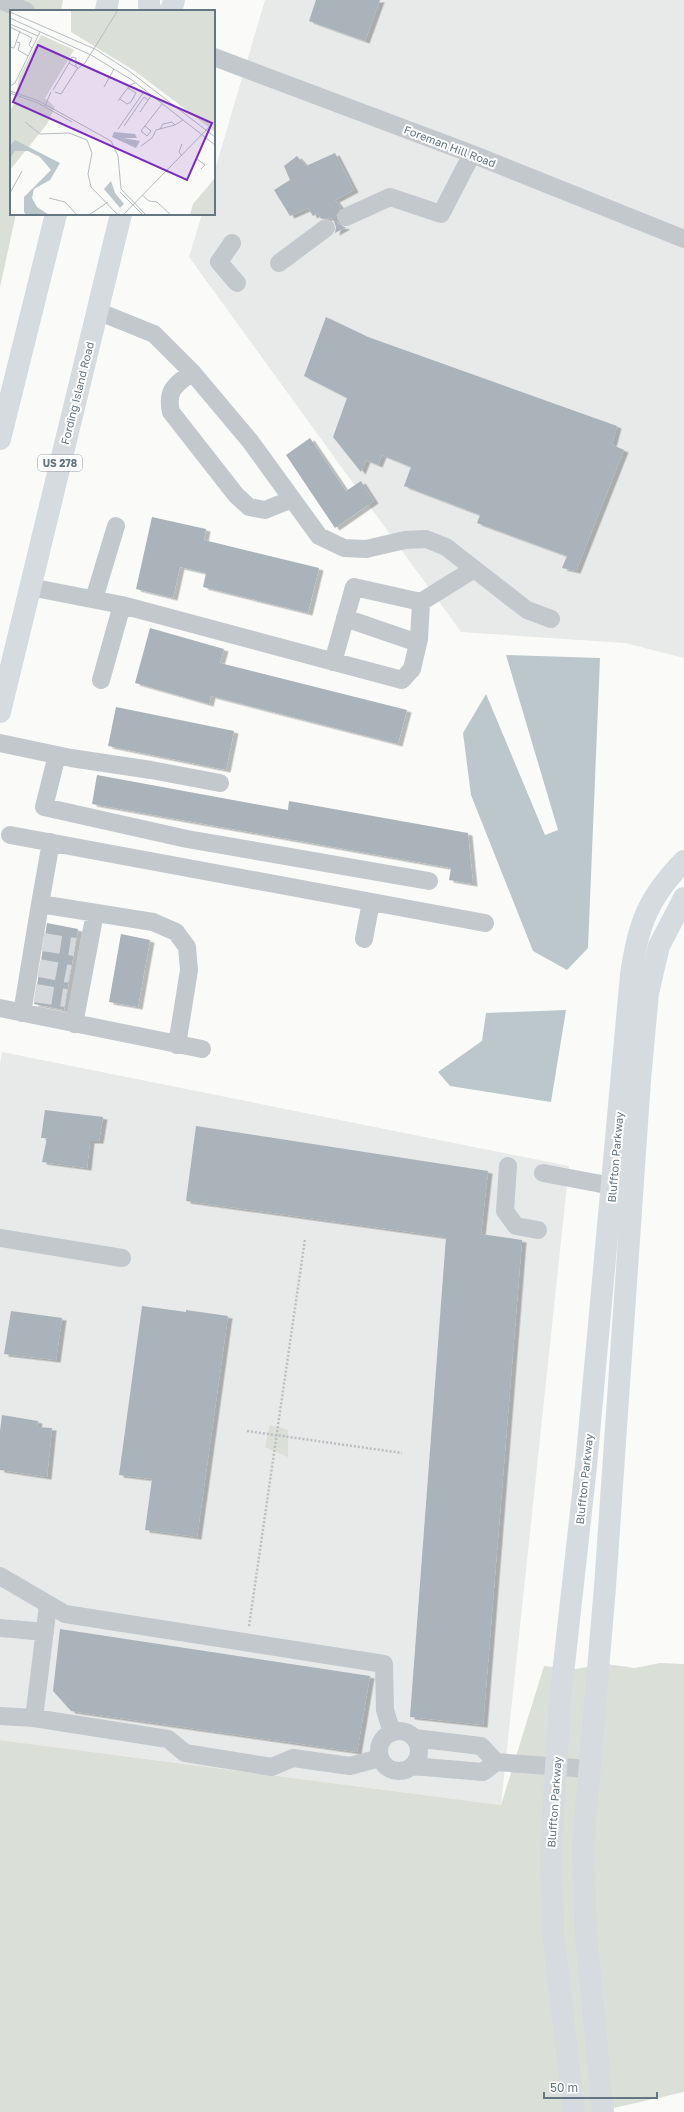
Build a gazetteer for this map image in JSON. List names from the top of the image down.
{
  "streets": {
    "main road": ["Fording Island Road", "US 278", "Bluffton Parkway"],
    "street": ["Foreman Hill Road"]
  },
  "scale_bar": "50 m"
}
